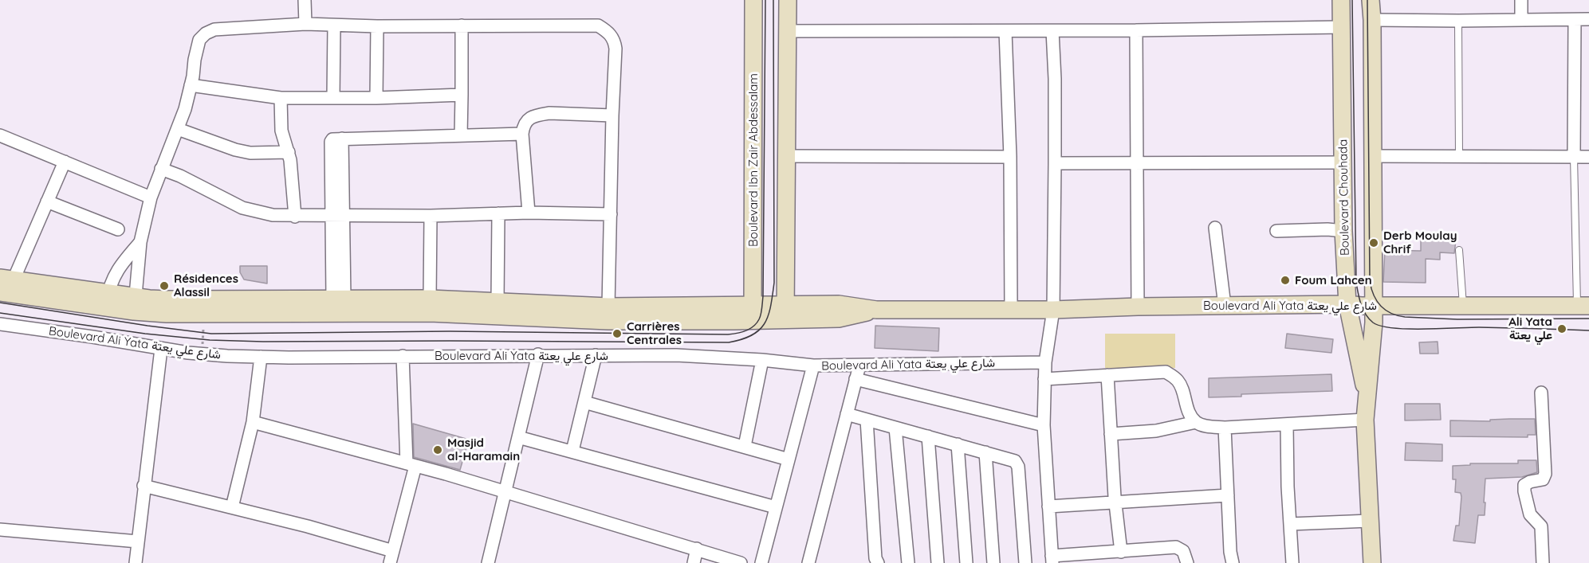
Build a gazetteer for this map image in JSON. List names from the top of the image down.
{
  "streets": {
    "main road": ["Boulevard Ibn Zair Abdessalam", "Boulevard Chouhada", "Boulevard Ali Yata شارع علي يعتة"]
  },
  "crossings": [
    ["Boulevard Ibn Zair Abdessalam", "Boulevard Ali Yata شارع علي يعتة"],
    ["Boulevard Chouhada", "Boulevard Ali Yata شارع علي يعتة"]
  ],
  "places": [
    "Derb Moulay Chrif",
    "Foum Lahcen",
    "Résidences Alassil",
    "Ali Yata علي يعتة",
    "Carrières Centrales",
    "Masjid al-Haramain"
  ]
}
